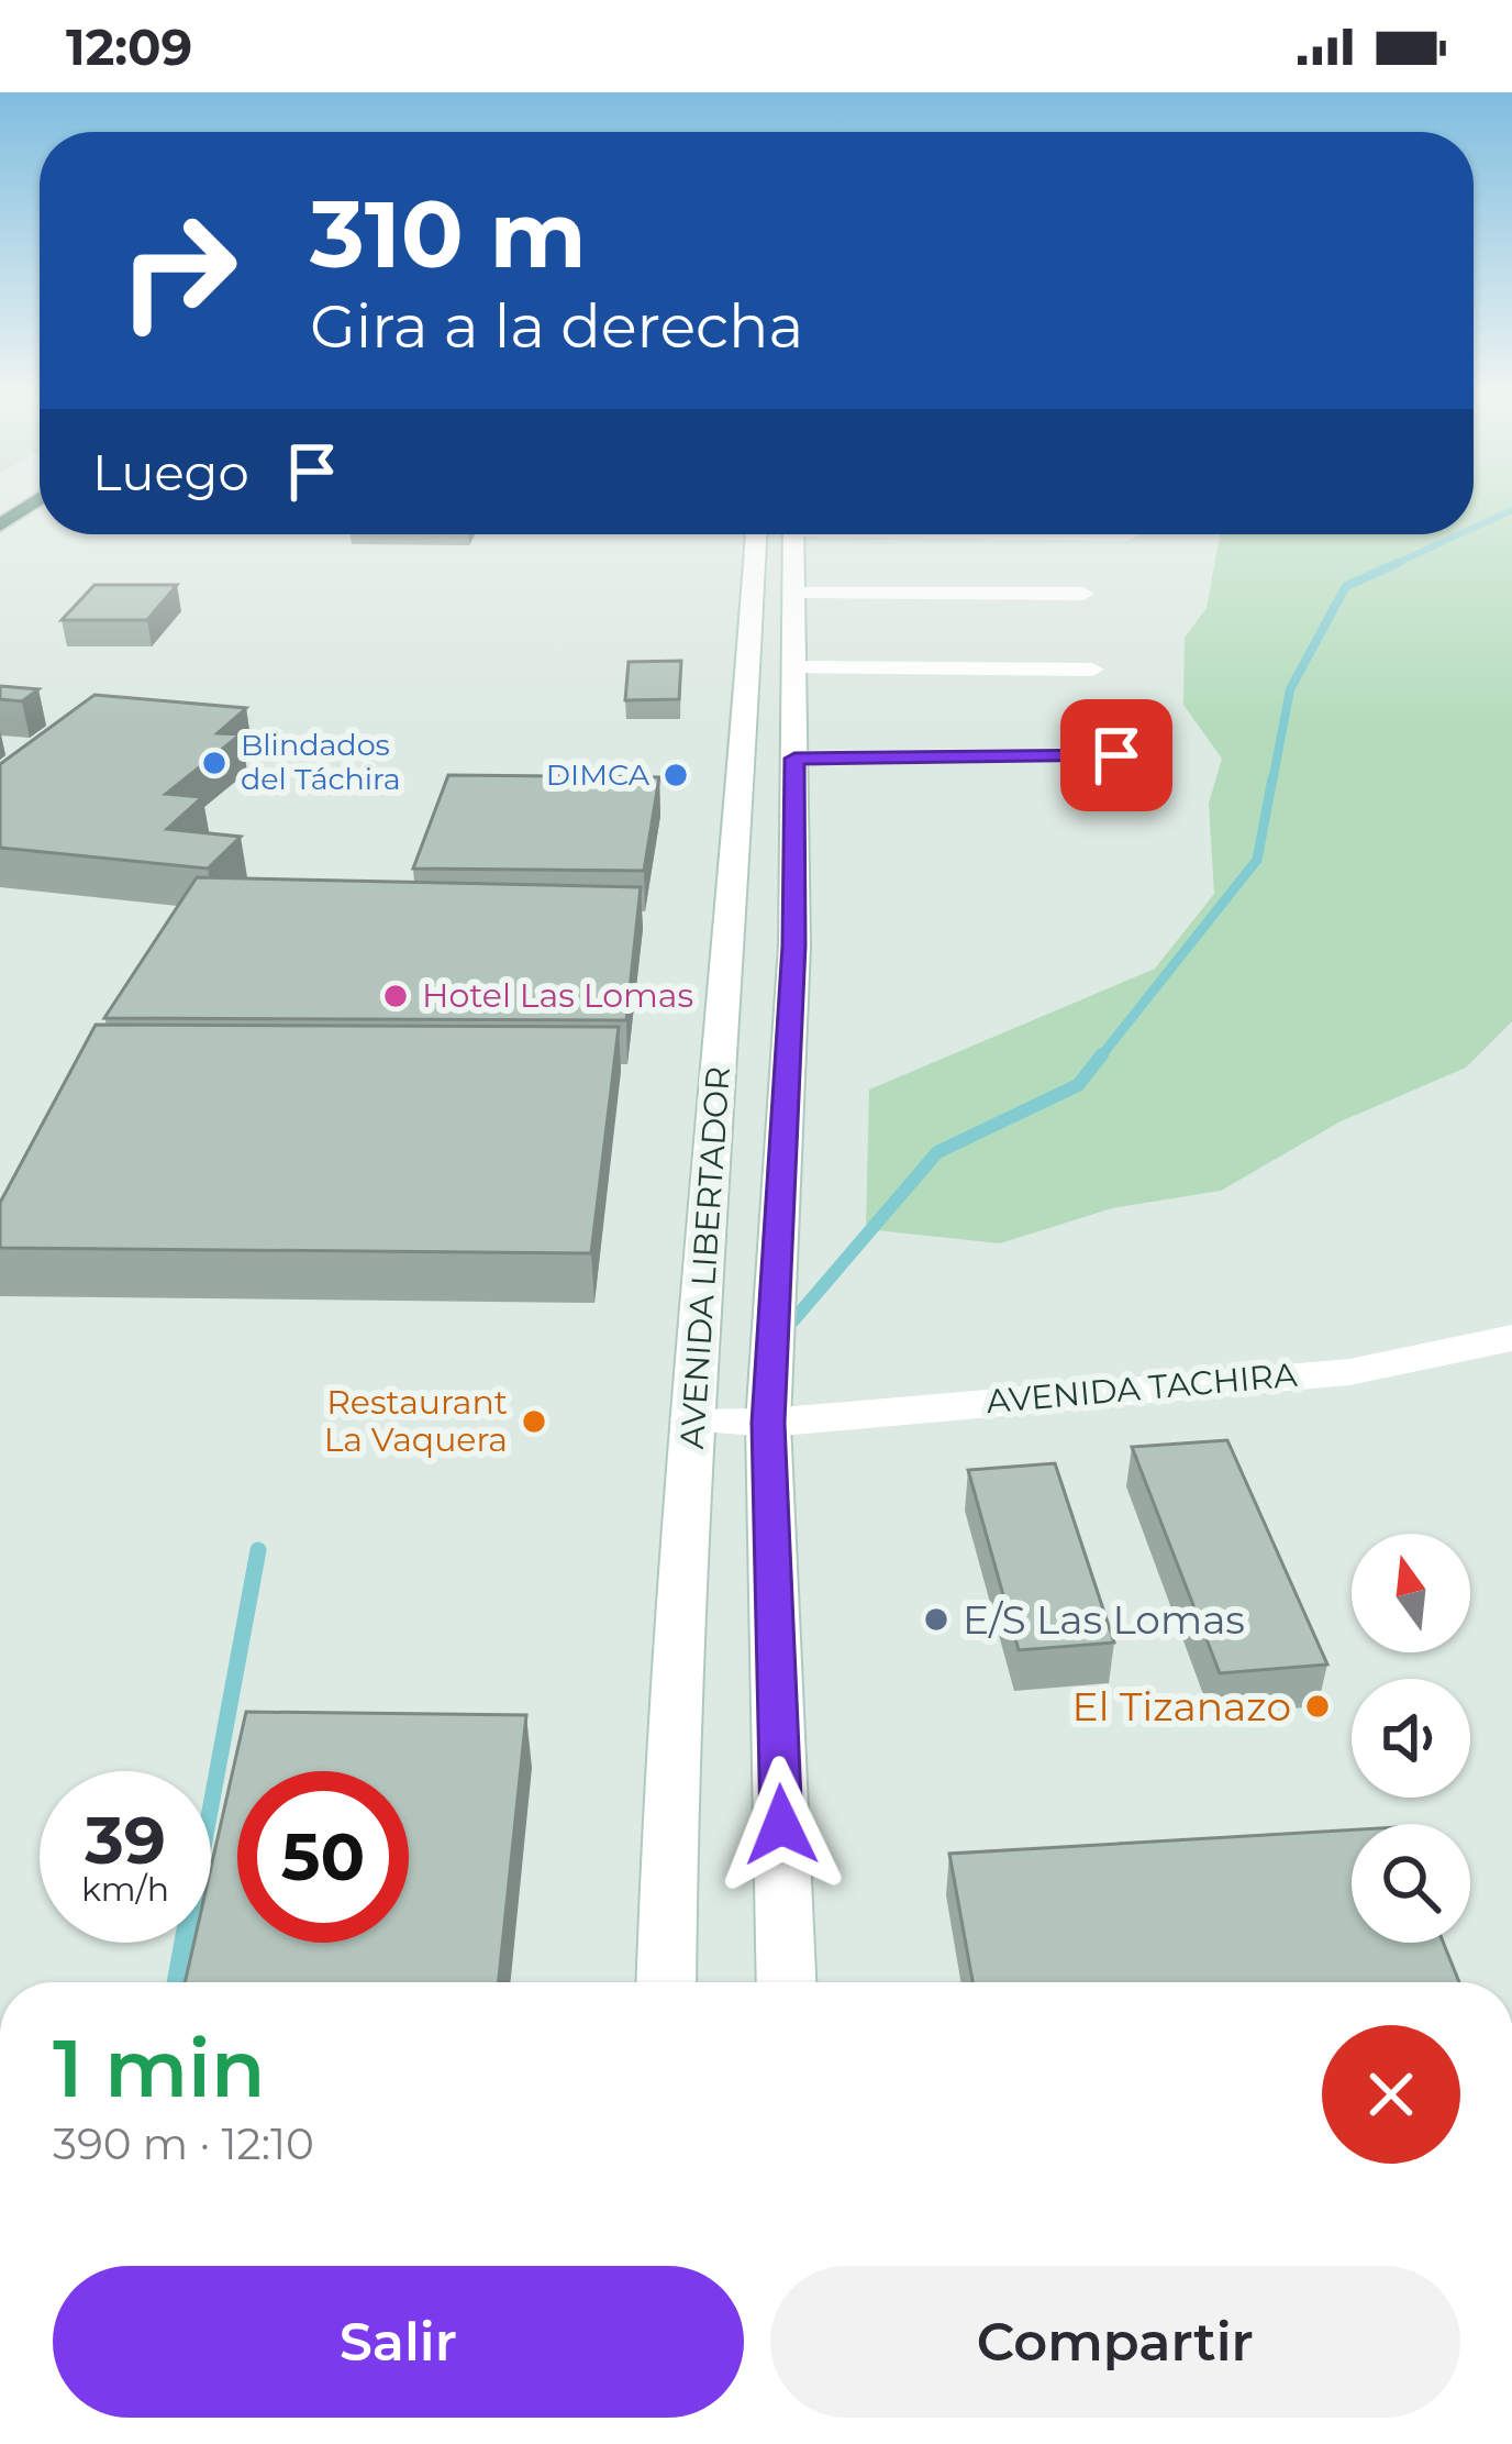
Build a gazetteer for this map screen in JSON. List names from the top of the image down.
{
  "streets": {
    "main road": ["AVENIDA LIBERTADOR", "AVENIDA TACHIRA"]
  },
  "crossings": [
    ["AVENIDA LIBERTADOR", "AVENIDA TACHIRA"]
  ],
  "places": [
    "Blindados del Táchira",
    "DIMCA",
    "Hotel Las Lomas",
    "Restaurant La Vaquera",
    "E/S Las Lomas",
    "El Tizanazo"
  ],
  "north": "top",
  "page": {
    "status": "12:09",
    "turn": ["310 m", "Gira a la derecha"],
    "then": "Luego",
    "speed": "39 km/h",
    "limit": "50",
    "heading": ["1 min", "390 m · 12:10"],
    "buttons": ["Salir", "Compartir"]
  }
}
